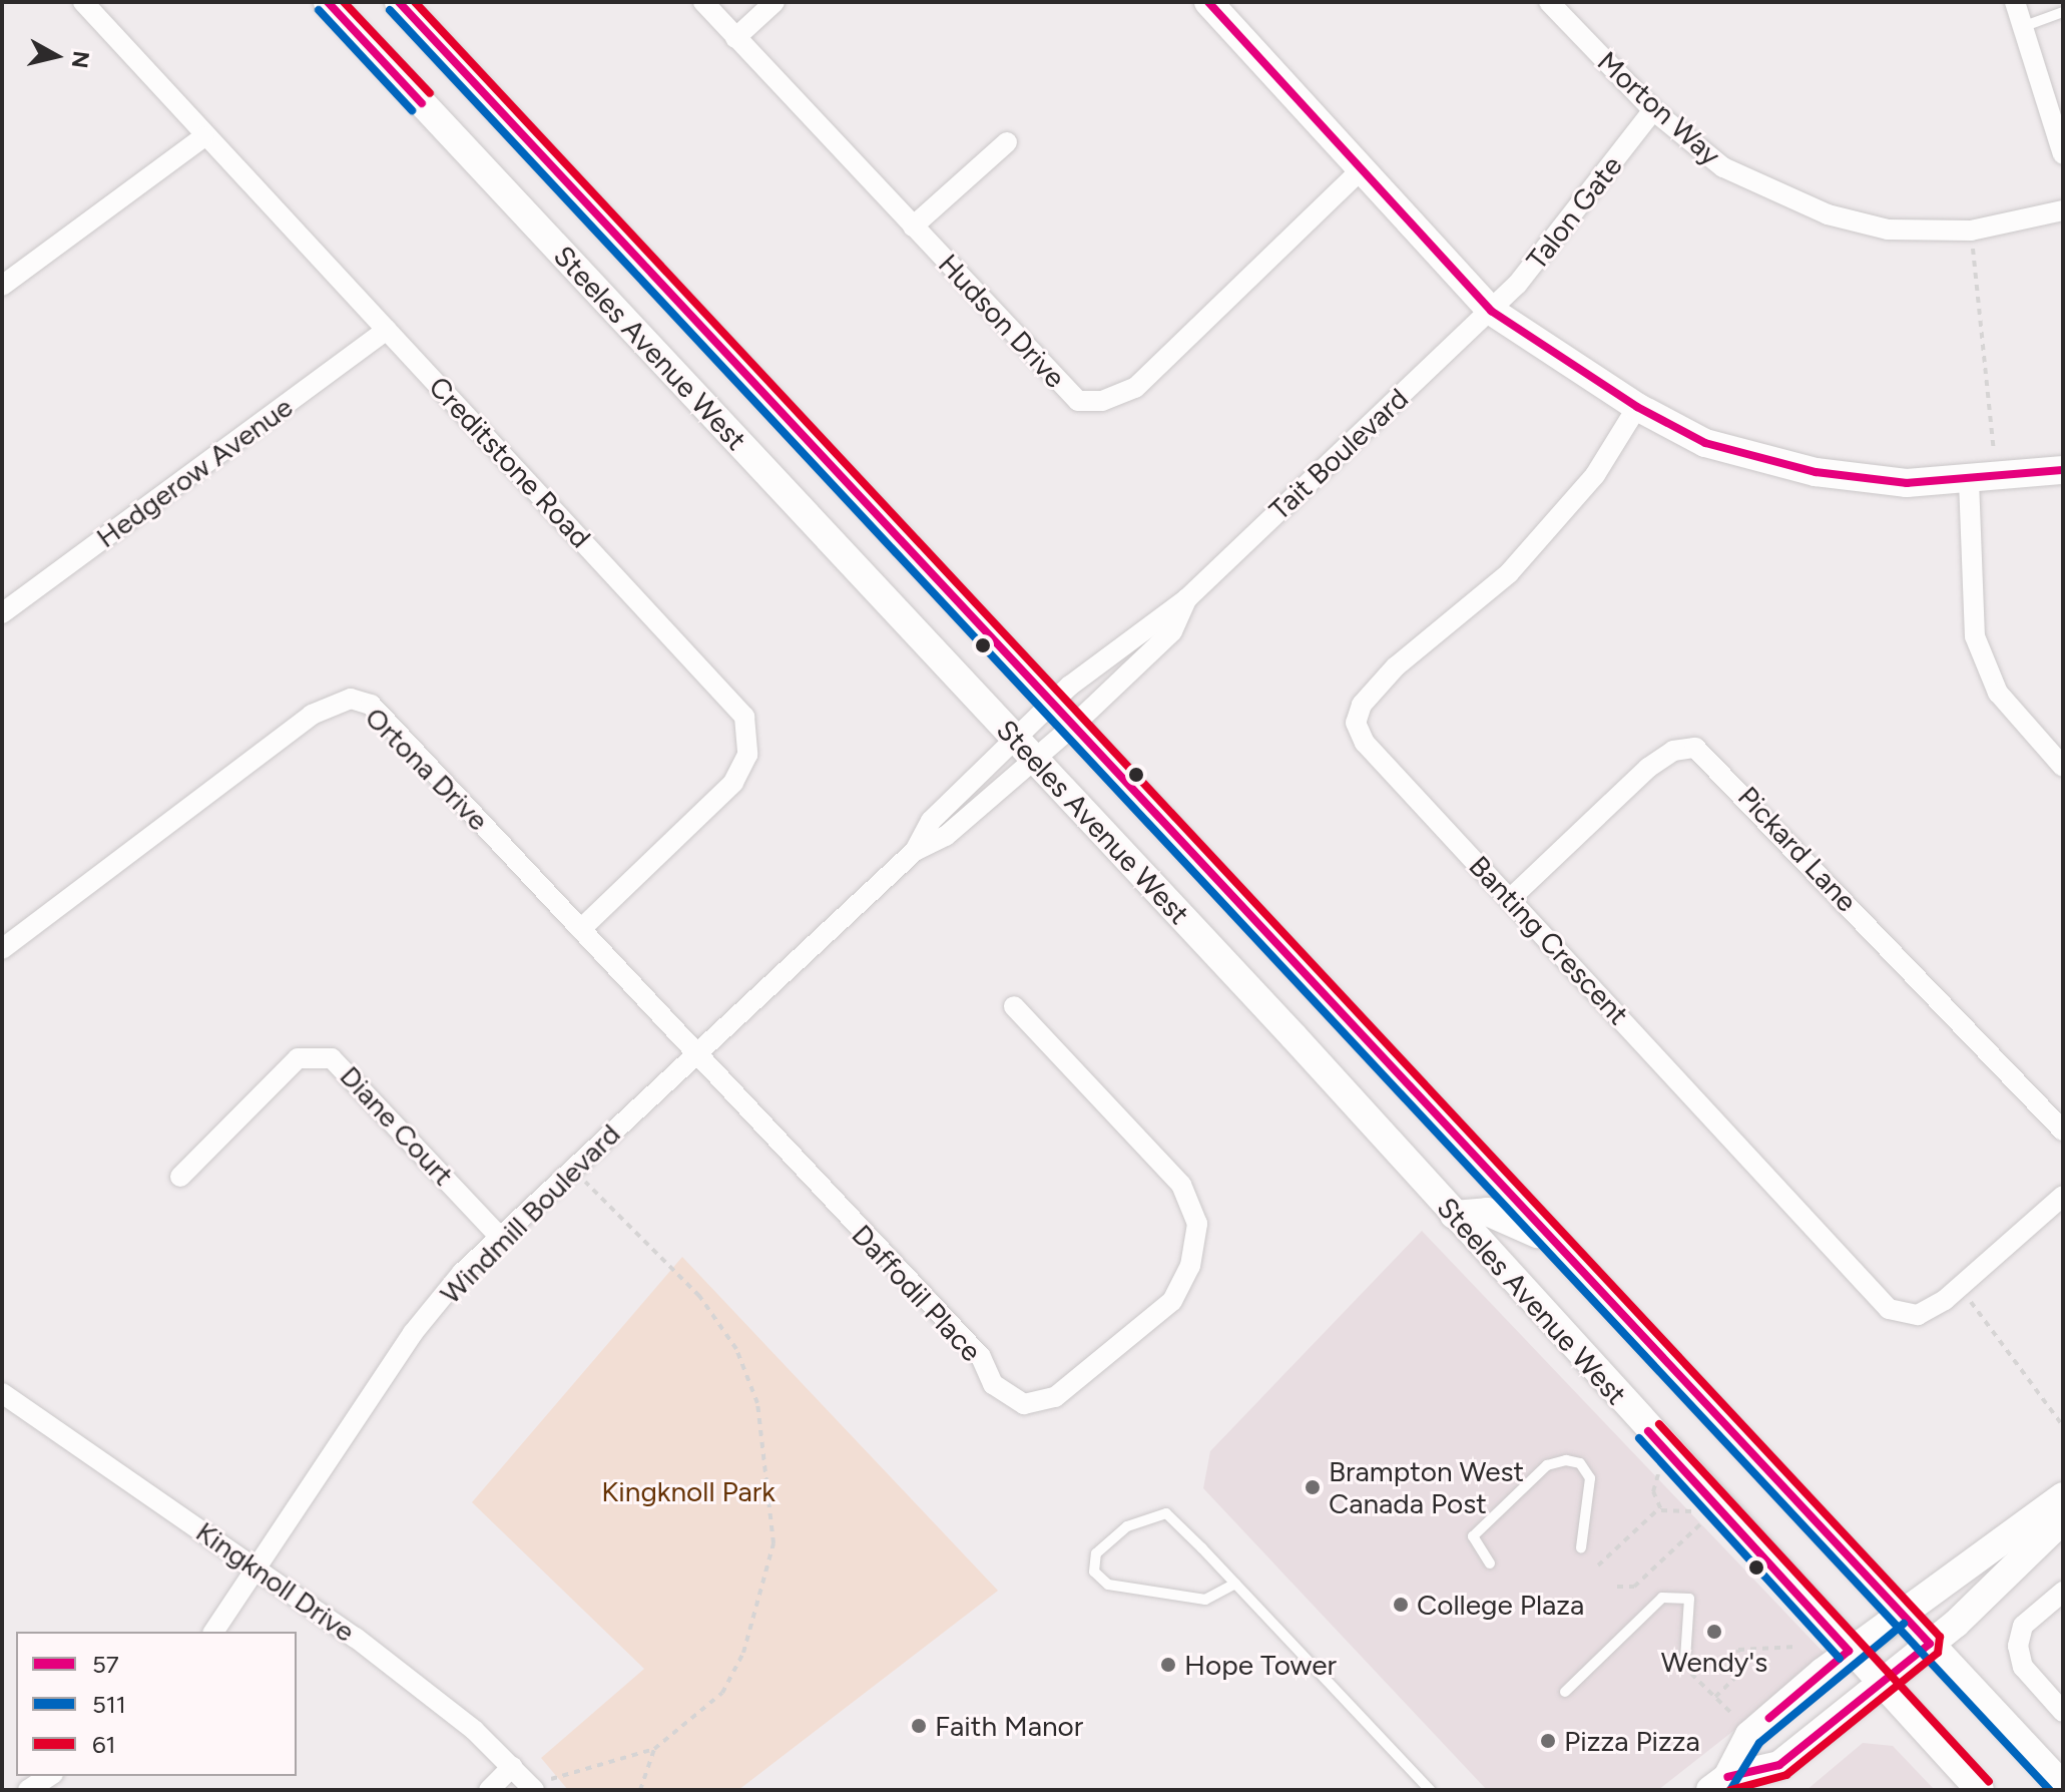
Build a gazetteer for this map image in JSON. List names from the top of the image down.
{
  "streets": {
    "main road": ["Steeles Avenue West"],
    "street": [
      "Morton Way",
      "Talon Gate",
      "Hudson Drive",
      "Tait Boulevard",
      "Creditstone Road",
      "Hedgerow Avenue",
      "Ortona Drive",
      "Pickard Lane",
      "Banting Crescent",
      "Diane Court",
      "Windmill Boulevard",
      "Daffodil Place",
      "Kingknoll Drive"
    ]
  },
  "crossings": [
    ["Morton Way", "Talon Gate"],
    ["Talon Gate", "Tait Boulevard"],
    ["Steeles Avenue West", "Tait Boulevard"],
    ["Steeles Avenue West", "Windmill Boulevard"],
    ["Tait Boulevard", "Windmill Boulevard"],
    ["Creditstone Road", "Hedgerow Avenue"],
    ["Creditstone Road", "Ortona Drive"],
    ["Ortona Drive", "Windmill Boulevard"],
    ["Ortona Drive", "Daffodil Place"],
    ["Pickard Lane", "Banting Crescent"],
    ["Diane Court", "Windmill Boulevard"],
    ["Windmill Boulevard", "Daffodil Place"],
    ["Windmill Boulevard", "Kingknoll Drive"]
  ],
  "parks": ["Kingknoll Park"],
  "places": [
    "Brampton West Canada Post",
    "College Plaza",
    "Wendy's",
    "Hope Tower",
    "Faith Manor",
    "Pizza Pizza"
  ],
  "lines": ["transit line 57", "transit line 61", "transit line 511"],
  "legend": ["57", "511", "61"],
  "north": "right"
}
